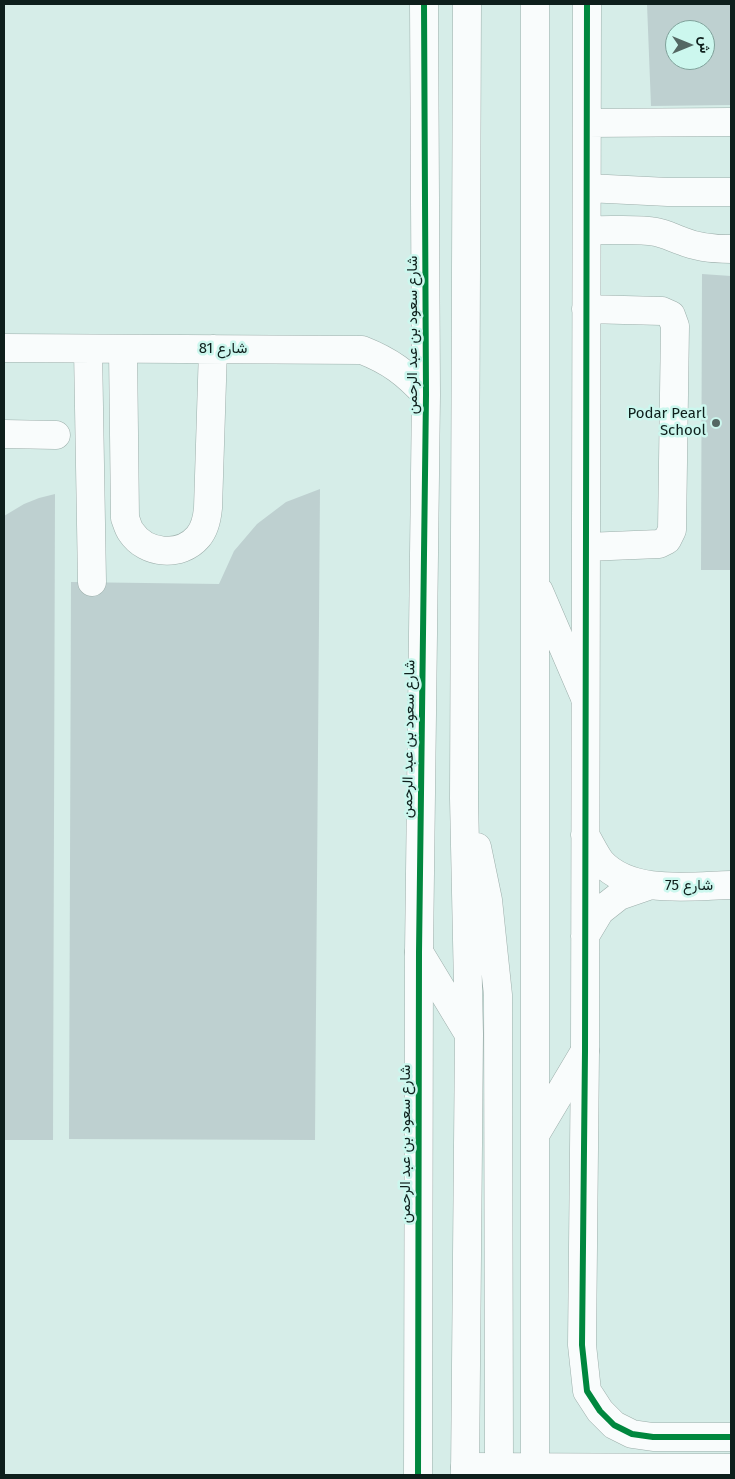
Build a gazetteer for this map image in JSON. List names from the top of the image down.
{
  "streets": {
    "main road": ["شارع سعود بن عبد الرحمن", "شارع 81", "شارع 75"]
  },
  "crossings": [
    ["شارع سعود بن عبد الرحمن", "شارع 81"]
  ],
  "places": ["Podar Pearl School"],
  "north": "right"
}
